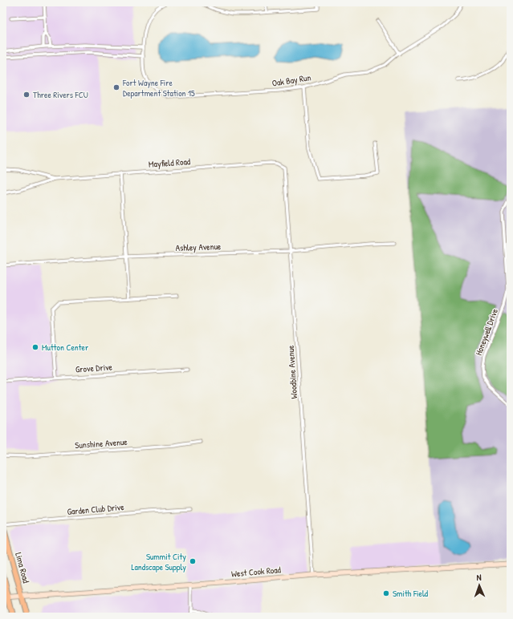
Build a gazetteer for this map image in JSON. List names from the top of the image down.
{
  "streets": {
    "highway": ["Lima Road"],
    "main road": ["West Cook Road"],
    "street": [
      "Oak Bay Run",
      "Mayfield Road",
      "Ashley Avenue",
      "Honeywell Drive",
      "Grove Drive",
      "Woodbine Avenue",
      "Sunshine Avenue",
      "Garden Club Drive"
    ]
  },
  "crossings": [
    ["Mayfield Road", "Woodbine Avenue"],
    ["Ashley Avenue", "Woodbine Avenue"],
    ["Woodbine Avenue", "West Cook Road"],
    ["Garden Club Drive", "Lima Road"],
    ["Lima Road", "West Cook Road"]
  ],
  "places": [
    "Fort Wayne Fire Department Station 15",
    "Three Rivers FCU",
    "Mutton Center",
    "Summit City Landscape Supply",
    "Smith Field"
  ],
  "north": "top"
}
